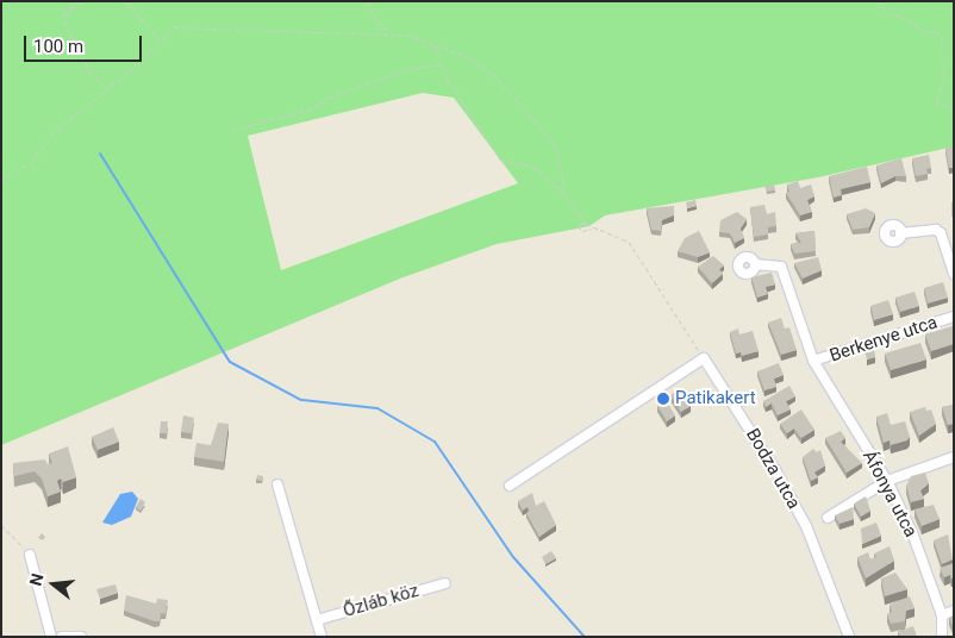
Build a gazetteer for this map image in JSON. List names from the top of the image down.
{
  "streets": {
    "street": [
      "Berkenye utca",
      "Bodza utca",
      "Áfonya utca",
      "Őzláb köz"
    ]
  },
  "crossings": [
    ["Berkenye utca", "Áfonya utca"]
  ],
  "places": ["Patikakert"],
  "scale_bar": "100 m",
  "north": "left"
}
